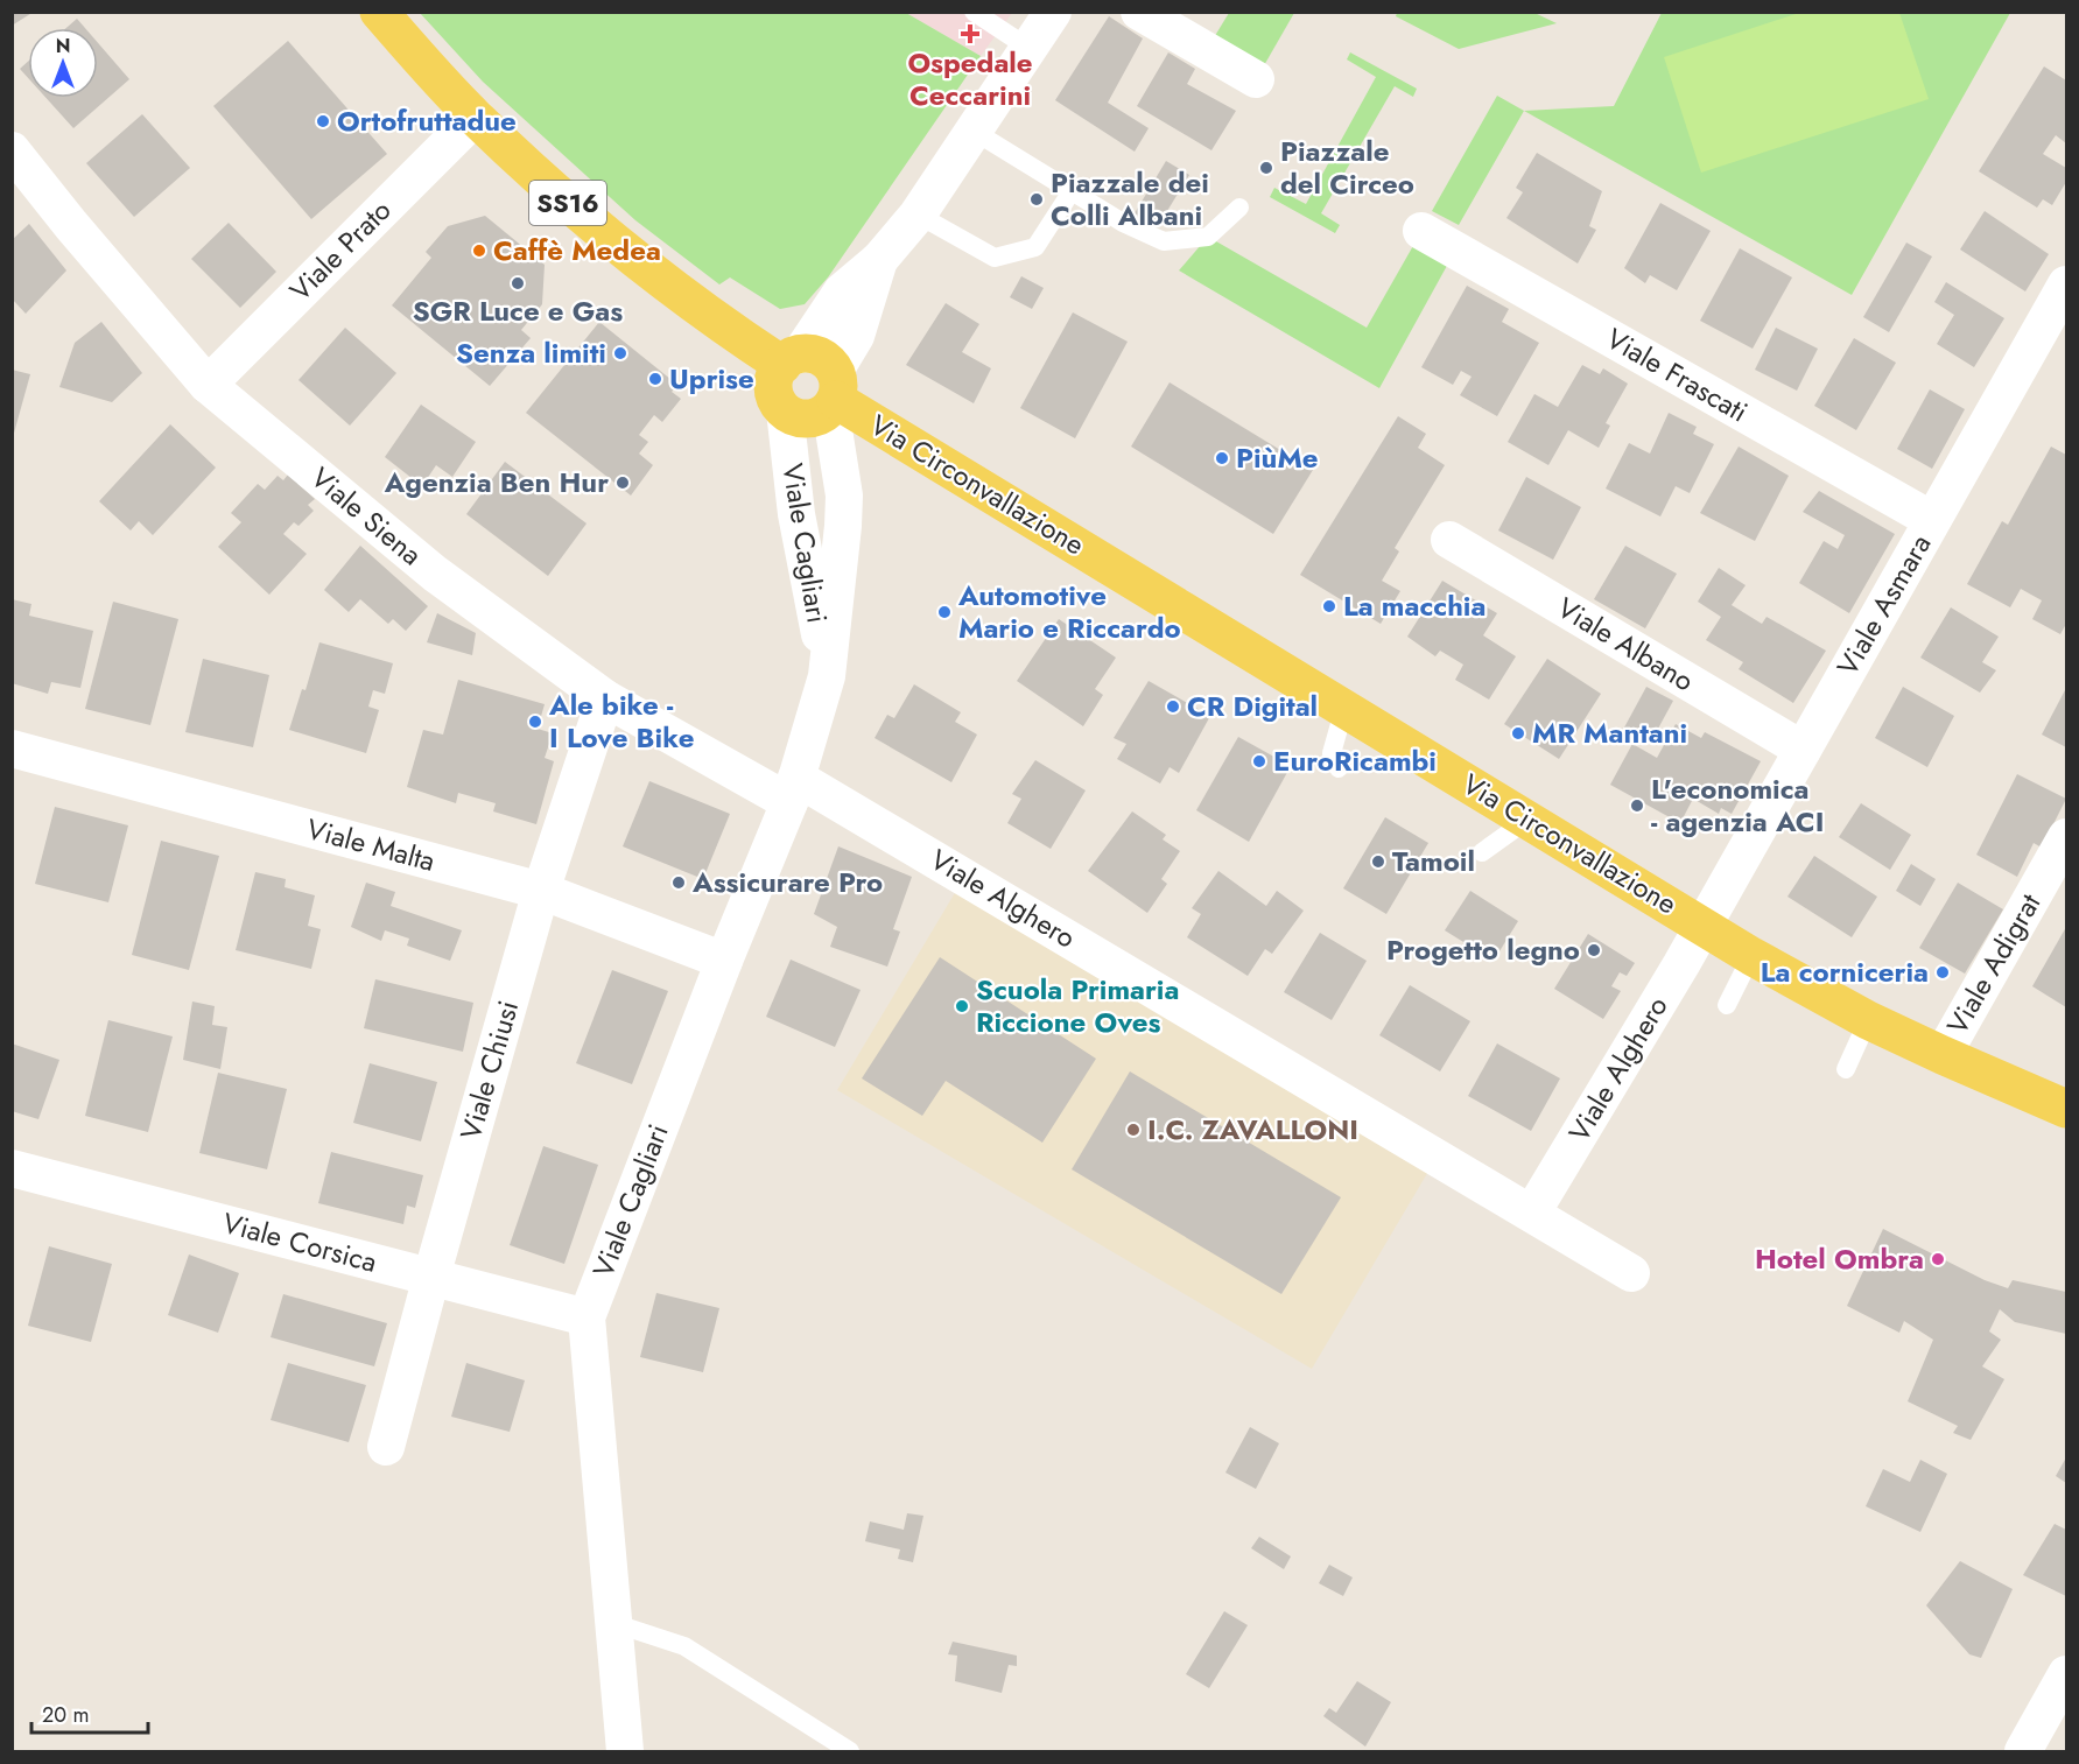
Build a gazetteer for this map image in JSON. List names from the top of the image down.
{
  "streets": {
    "main road": ["SS16", "Via Circonvallazione"],
    "street": [
      "Viale Prato",
      "Viale Frascati",
      "Viale Siena",
      "Viale Cagliari",
      "Viale Asmara",
      "Viale Albano",
      "Viale Malta",
      "Viale Alghero",
      "Viale Adigrat",
      "Viale Chiusi",
      "Viale Corsica"
    ]
  },
  "crossings": [
    ["Viale Prato", "Via Circonvallazione"],
    ["Viale Prato", "Viale Siena"],
    ["Viale Frascati", "Viale Asmara"],
    ["Via Circonvallazione", "Viale Cagliari"],
    ["Via Circonvallazione", "Viale Asmara"],
    ["Via Circonvallazione", "Viale Alghero"],
    ["Via Circonvallazione", "Viale Adigrat"],
    ["Viale Siena", "Viale Cagliari"],
    ["Viale Siena", "Viale Alghero"],
    ["Viale Siena", "Viale Chiusi"],
    ["Viale Cagliari", "Viale Malta"],
    ["Viale Cagliari", "Viale Alghero"],
    ["Viale Cagliari", "Viale Corsica"],
    ["Viale Asmara", "Viale Albano"],
    ["Viale Asmara", "Viale Alghero"],
    ["Viale Malta", "Viale Chiusi"],
    ["Viale Chiusi", "Viale Corsica"]
  ],
  "places": {
    "health": ["Ospedale Ceccarini"],
    "other": [
      "Ortofruttadue",
      "Piazzale del Circeo",
      "Piazzale dei Colli Albani",
      "Caffè Medea",
      "SGR Luce e Gas",
      "Senza limiti",
      "Uprise",
      "PiùMe",
      "Agenzia Ben Hur",
      "La macchia",
      "Automotive Mario e Riccardo",
      "CR Digital",
      "Ale bike - I Love Bike",
      "MR Mantani",
      "EuroRicambi",
      "L'economica - agenzia ACI",
      "Tamoil",
      "Assicurare Pro",
      "Progetto legno",
      "La corniceria",
      "Scuola Primaria Riccione Oves",
      "I.C. ZAVALLONI",
      "Hotel Ombra"
    ]
  },
  "scale_bar": "20 m",
  "north": "top"
}
